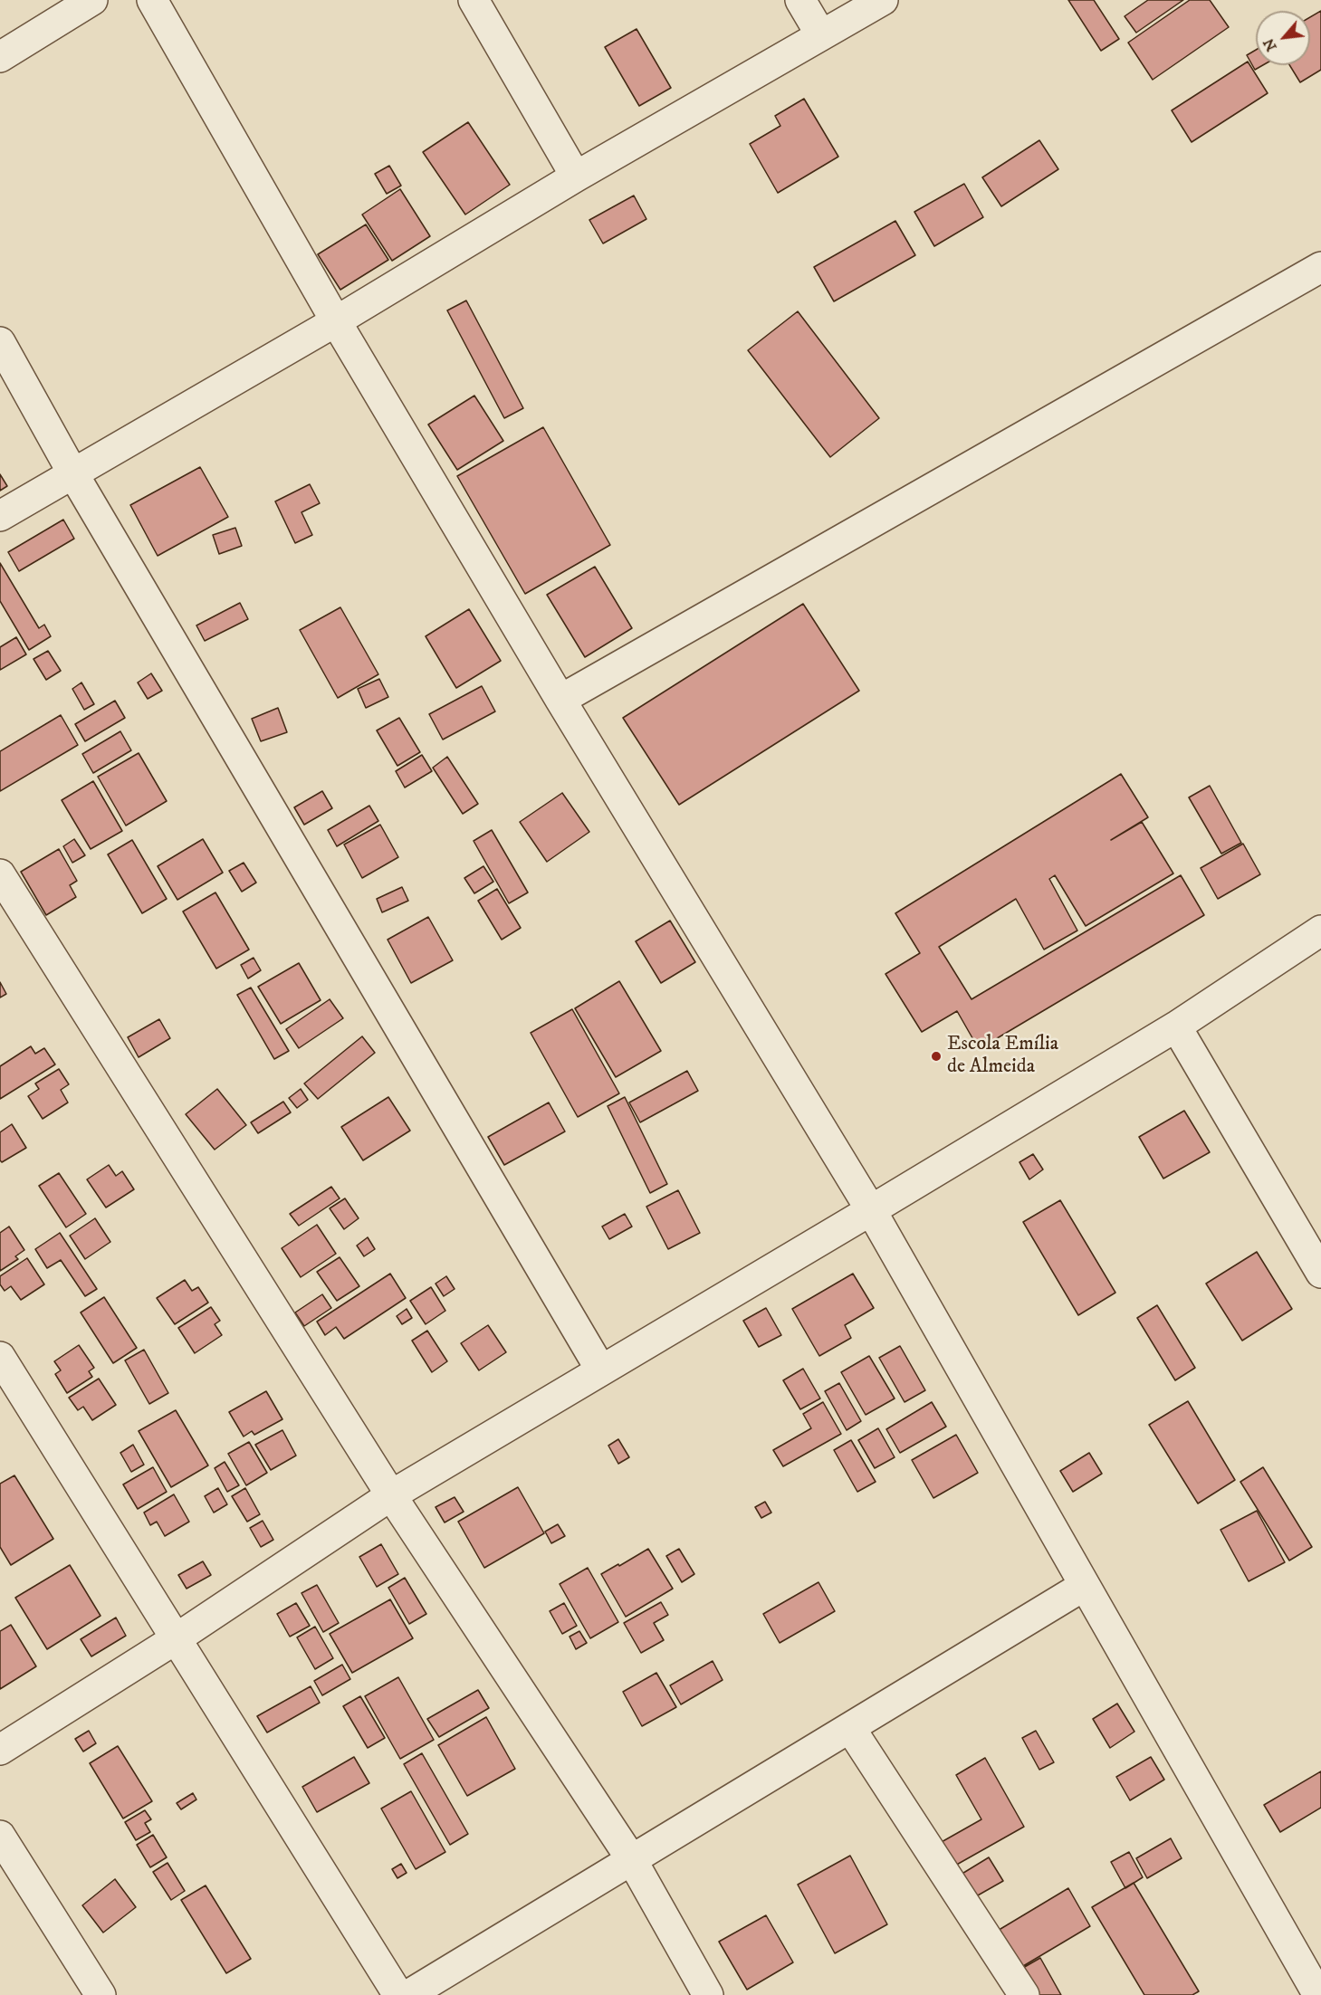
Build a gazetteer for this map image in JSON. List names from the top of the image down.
{
  "places": ["Escola Emília de Almeida"],
  "north": "bottom left"
}
